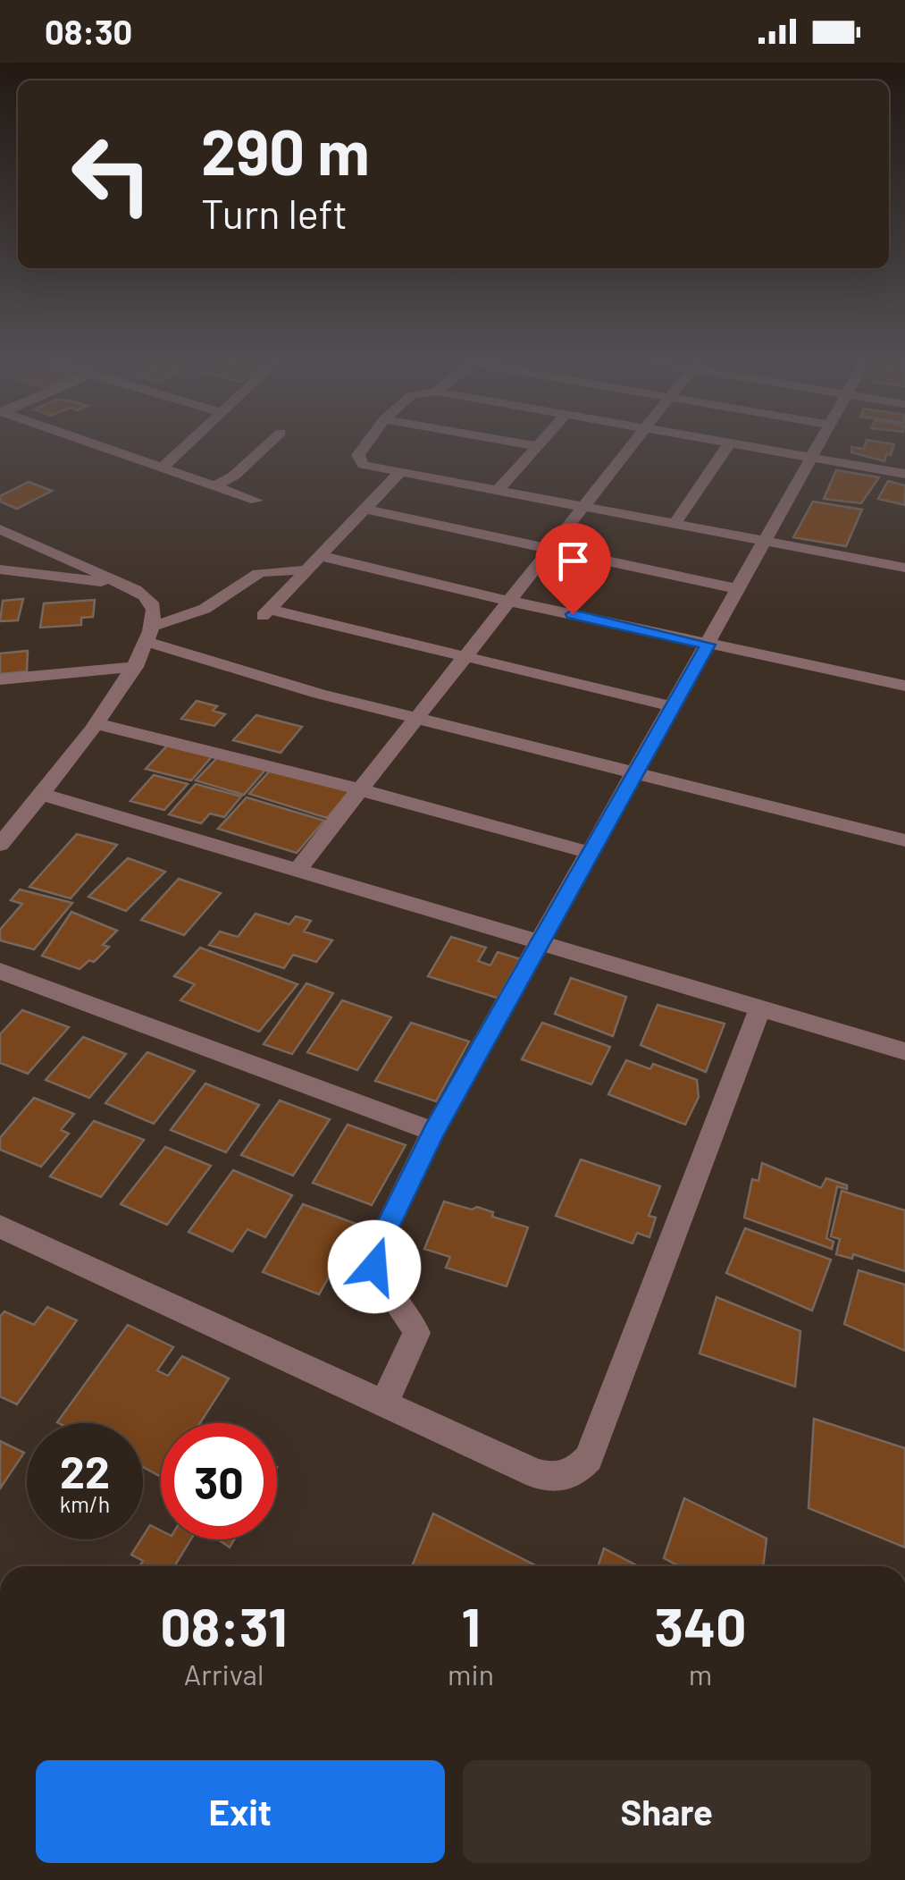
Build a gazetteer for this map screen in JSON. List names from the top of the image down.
{
  "page": {
    "status": "08:30",
    "turn": ["290 m", "Turn left"],
    "speed": "22 km/h",
    "limit": "30",
    "eta": [
      "08:31",
      "Arrival",
      "1",
      "min",
      "340",
      "m"
    ],
    "buttons": ["Exit", "Share"]
  }
}
